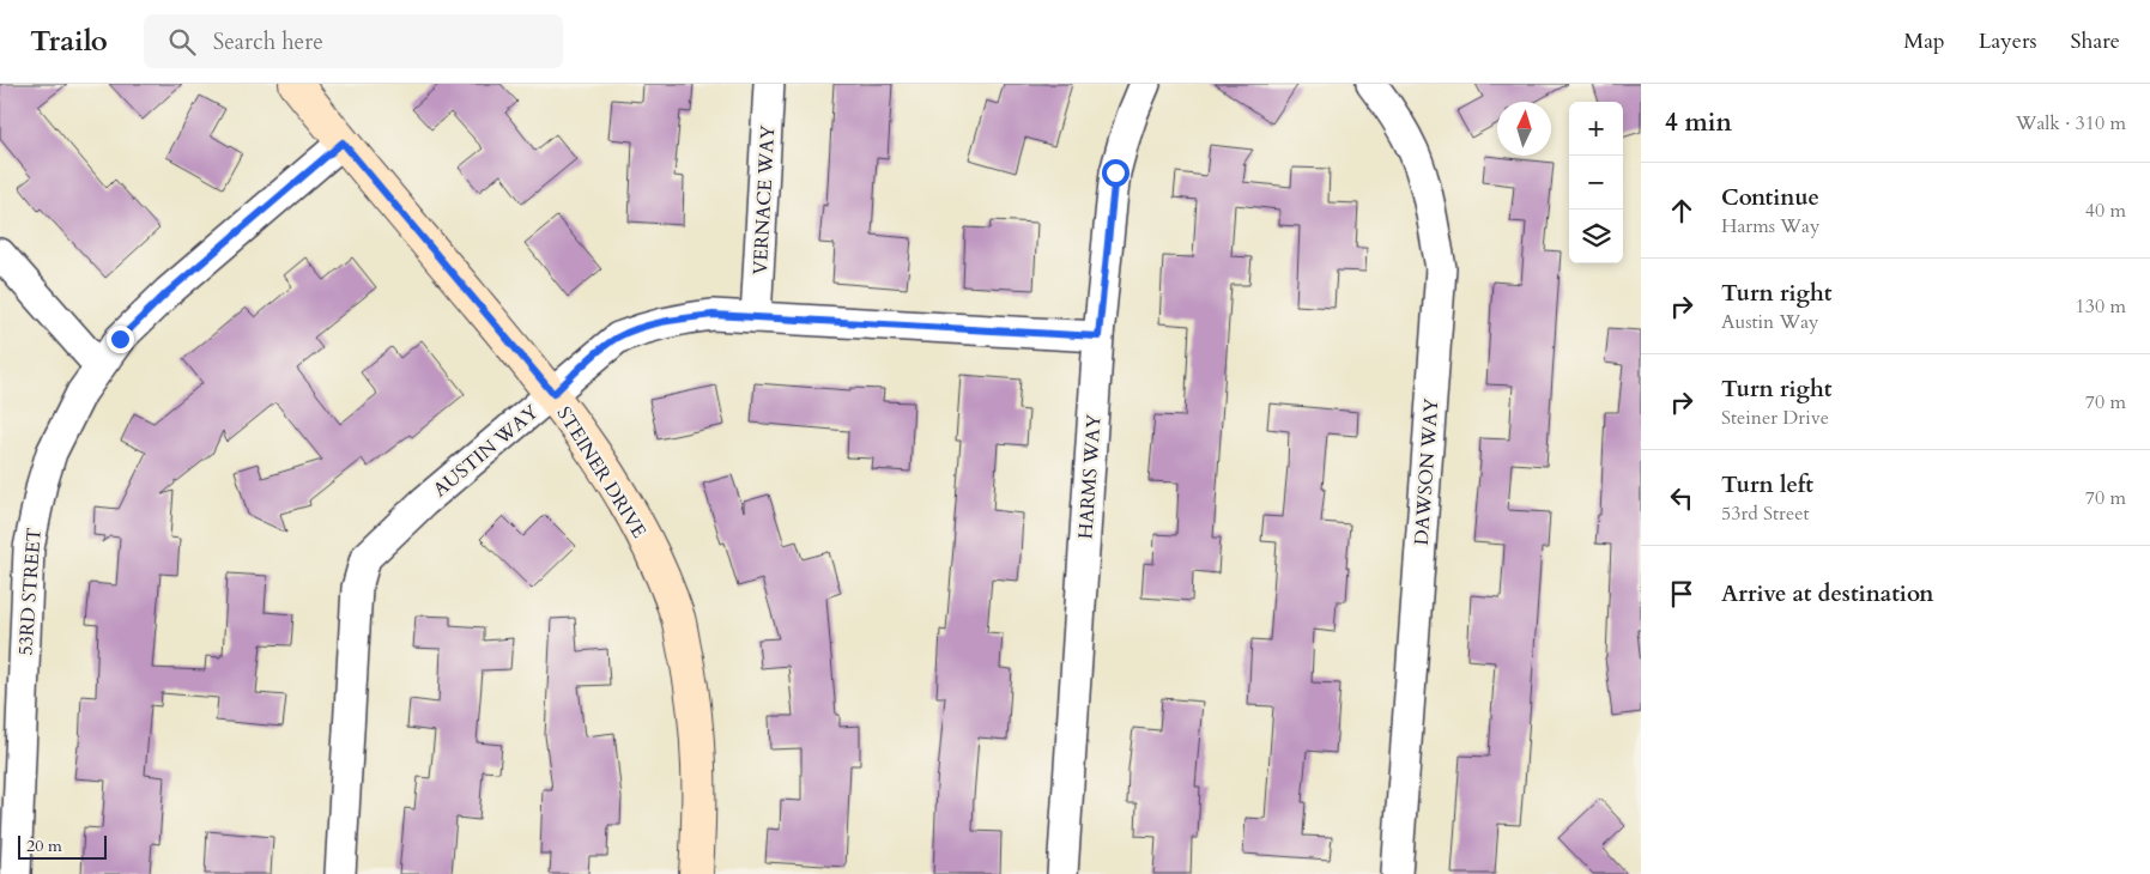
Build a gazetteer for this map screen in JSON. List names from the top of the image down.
{
  "streets": {
    "street": [
      "VERNACE WAY",
      "AUSTIN WAY",
      "STEINER DRIVE",
      "DAWSON WAY",
      "HARMS WAY",
      "53RD STREET"
    ]
  },
  "crossings": [
    ["VERNACE WAY", "AUSTIN WAY"],
    ["AUSTIN WAY", "STEINER DRIVE"],
    ["AUSTIN WAY", "HARMS WAY"],
    ["STEINER DRIVE", "53RD STREET"]
  ],
  "scale_bar": "20 m",
  "north": "top",
  "page": {
    "header": "Trailo",
    "search": "Search here",
    "nav": ["Map", "Layers", "Share"],
    "heading": ["4 min", "Walk · 310 m"],
    "map_buttons": ["+", "−"],
    "list": [
      ["Continue", "Harms Way", "40 m"],
      ["Turn right", "Austin Way", "130 m"],
      ["Turn right", "Steiner Drive", "70 m"],
      ["Turn left", "53rd Street", "70 m"],
      "Arrive at destination"
    ],
    "scale": "20 m"
  }
}
